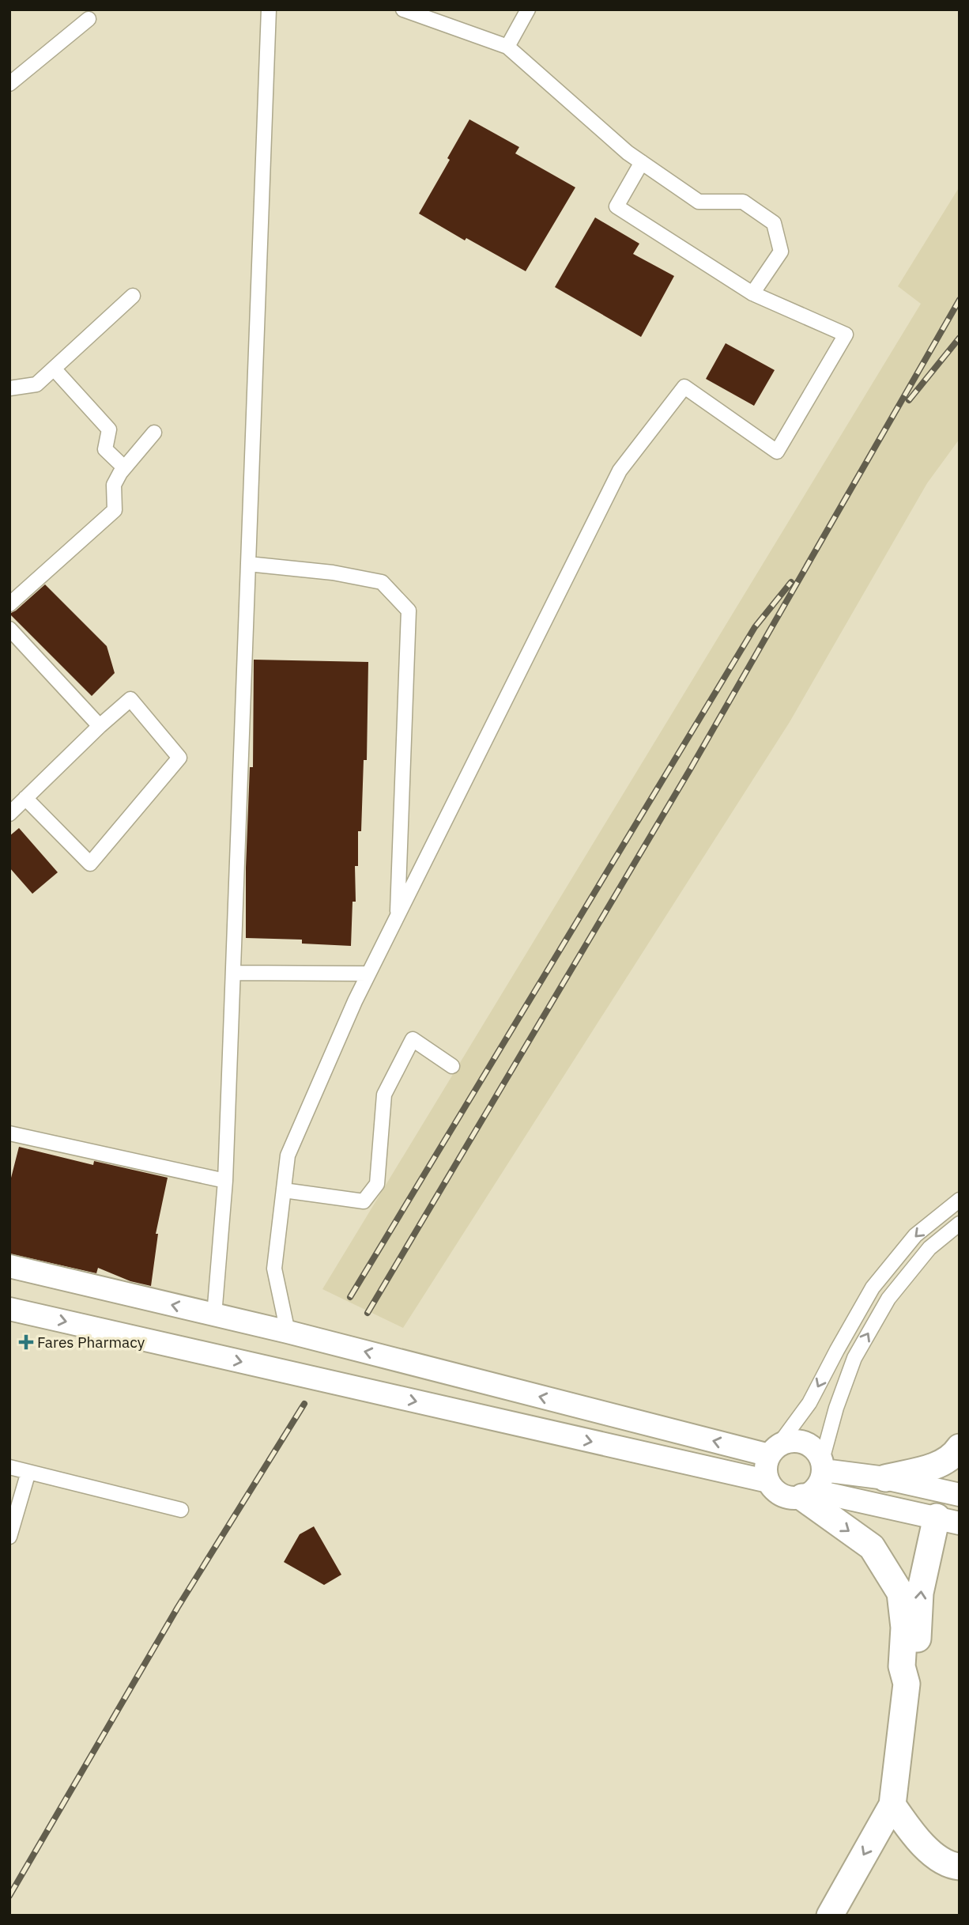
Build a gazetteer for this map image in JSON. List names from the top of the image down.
{
  "places": {
    "health": ["Fares Pharmacy"]
  }
}
